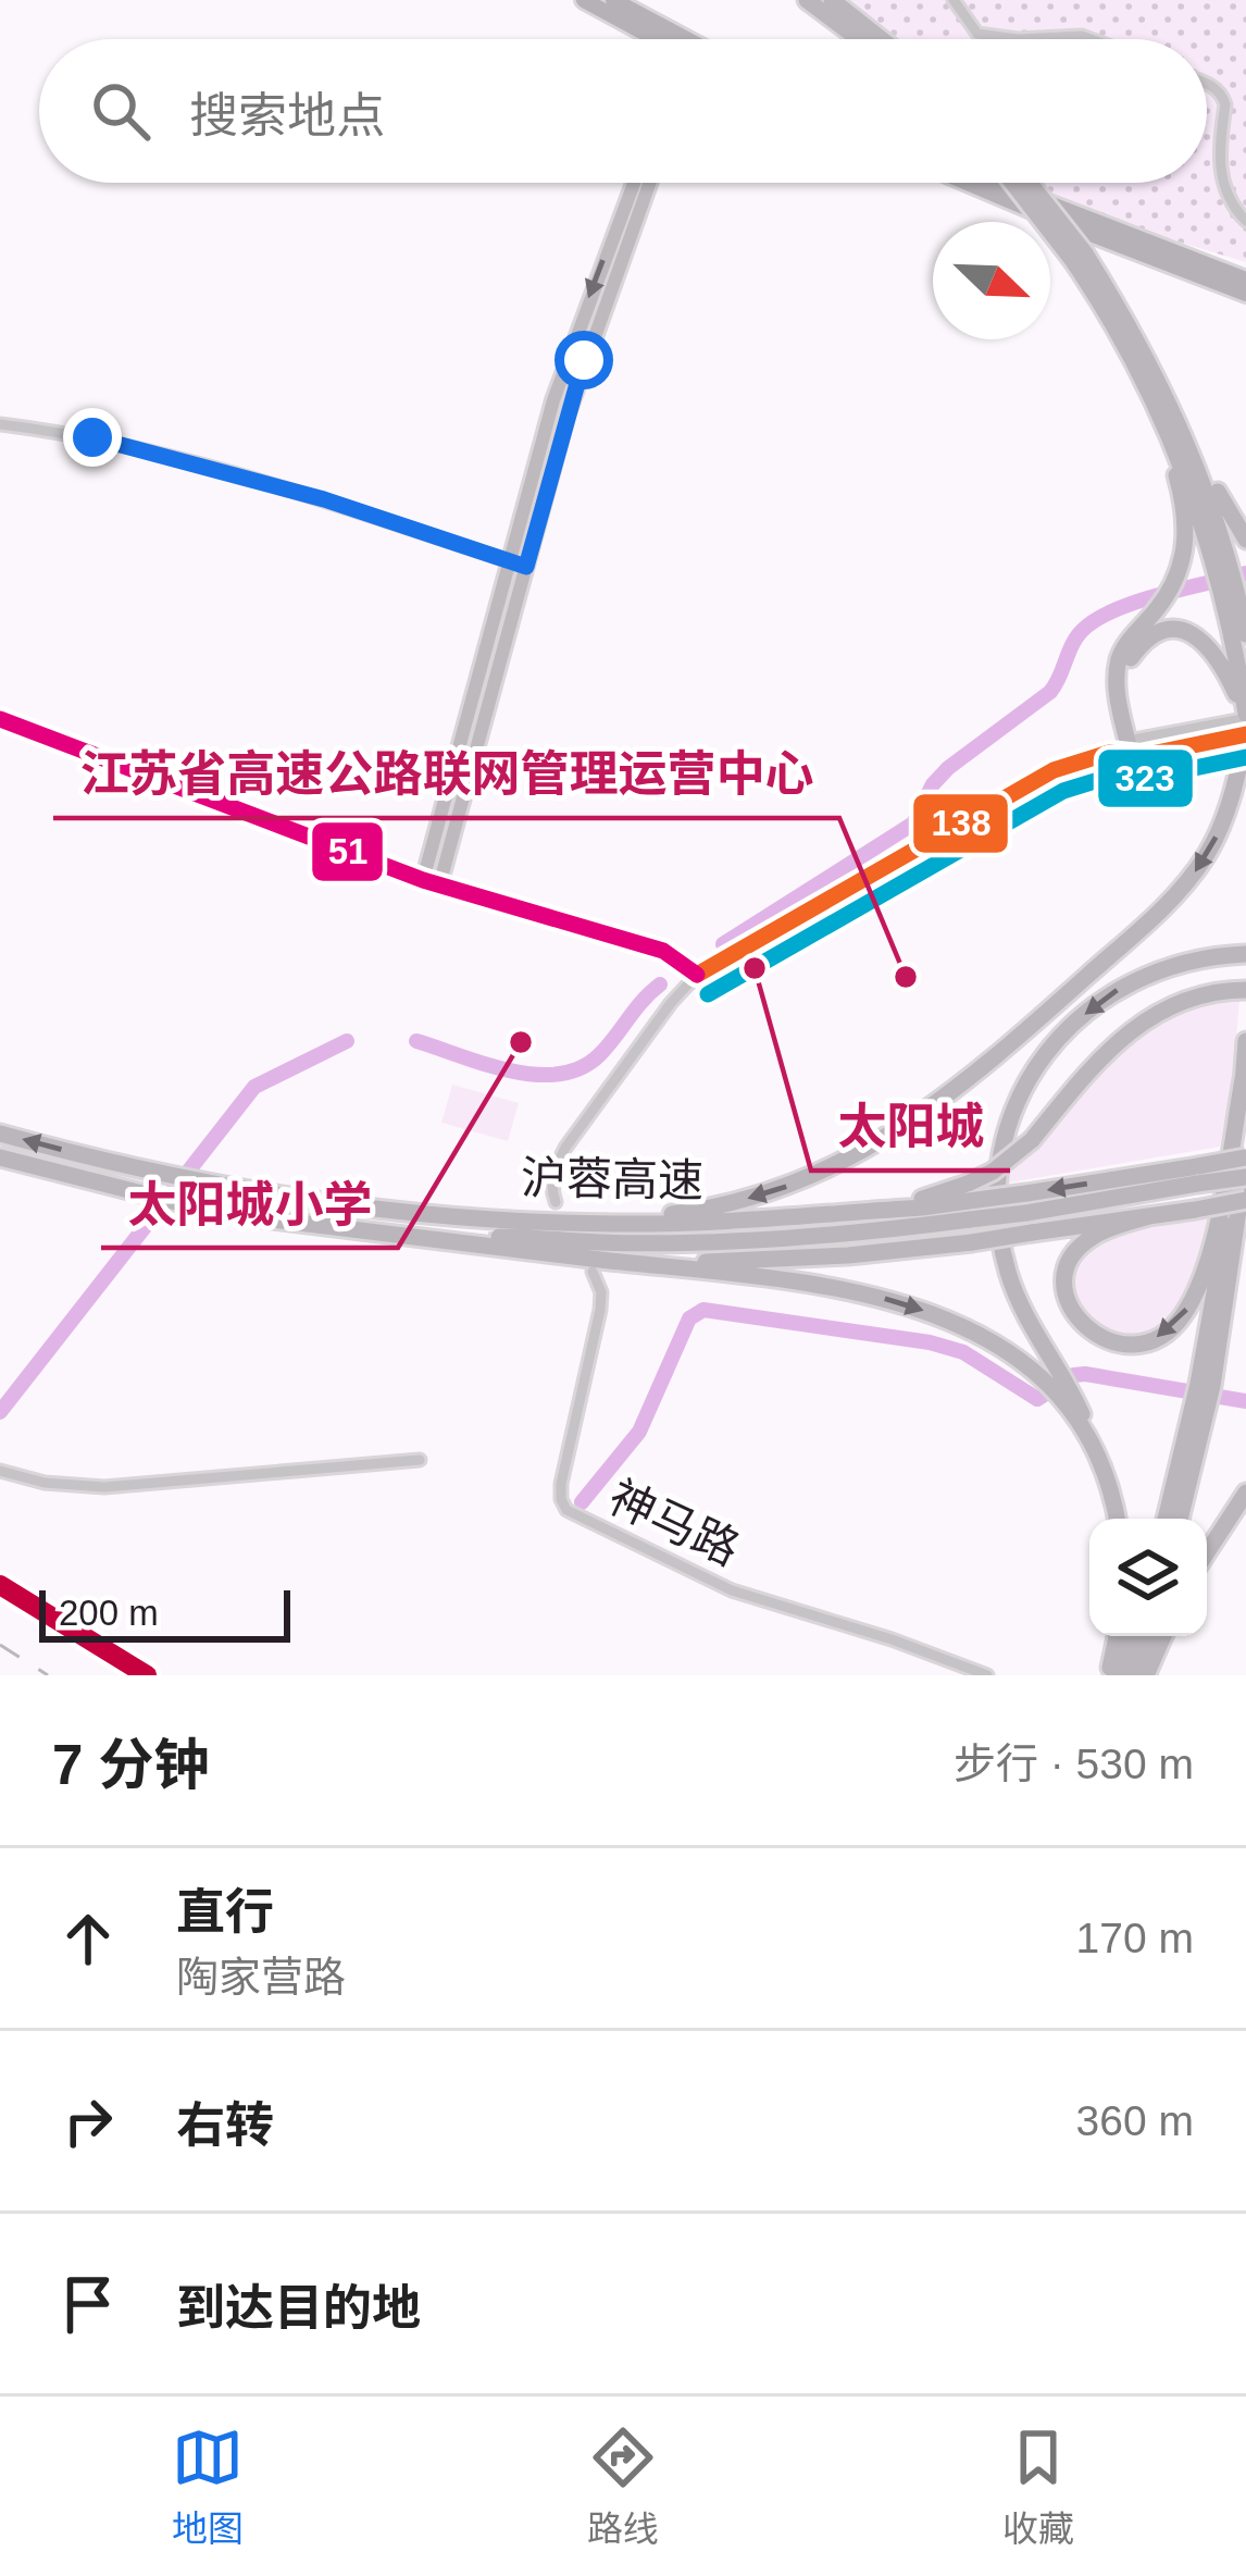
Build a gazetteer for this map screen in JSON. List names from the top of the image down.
{
  "streets": {
    "highway": ["沪蓉高速"],
    "street": ["神马路"]
  },
  "places": ["太阳城", "江苏省高速公路联网管理运营中心", "太阳城小学"],
  "lines": ["transit line 51", "transit line 138", "transit line 323"],
  "scale_bar": "200 m",
  "north": "bottom right",
  "page": {
    "search": "搜索地点",
    "scale": "200 m",
    "heading": ["7 分钟", "步行 · 530 m"],
    "list": [
      ["直行", "陶家营路", "170 m"],
      ["右转", "360 m"],
      "到达目的地"
    ],
    "nav": ["地图", "路线", "收藏"]
  }
}
